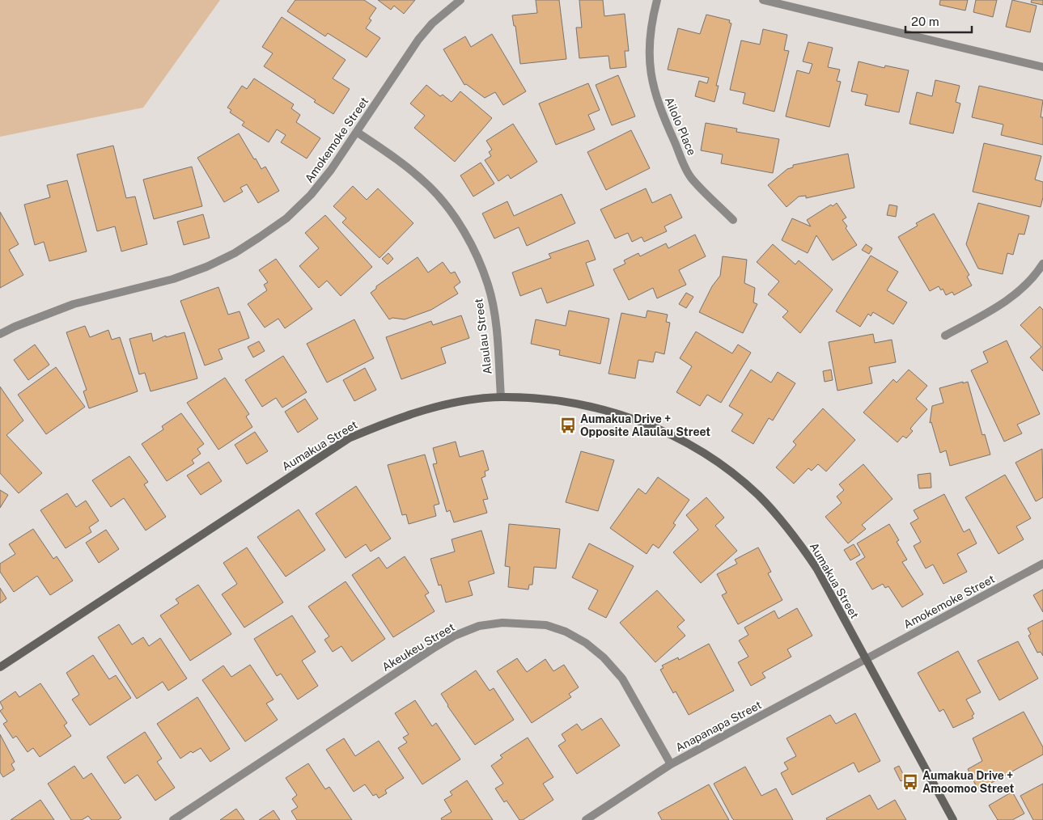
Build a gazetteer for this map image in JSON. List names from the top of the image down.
{
  "streets": {
    "street": [
      "Ailolo Place",
      "Amokemoke Street",
      "Alaulau Street",
      "Aumakua Street",
      "Akeukeu Street",
      "Anapanapa Street"
    ]
  },
  "crossings": [
    ["Amokemoke Street", "Alaulau Street"],
    ["Amokemoke Street", "Aumakua Street"],
    ["Amokemoke Street", "Anapanapa Street"],
    ["Alaulau Street", "Aumakua Street"],
    ["Aumakua Street", "Anapanapa Street"],
    ["Akeukeu Street", "Anapanapa Street"]
  ],
  "places": {
    "bus stop": ["Aumakua Drive + Opposite Alaulau Street", "Aumakua Drive + Amoomoo Street"]
  },
  "scale_bar": "20 m"
}
